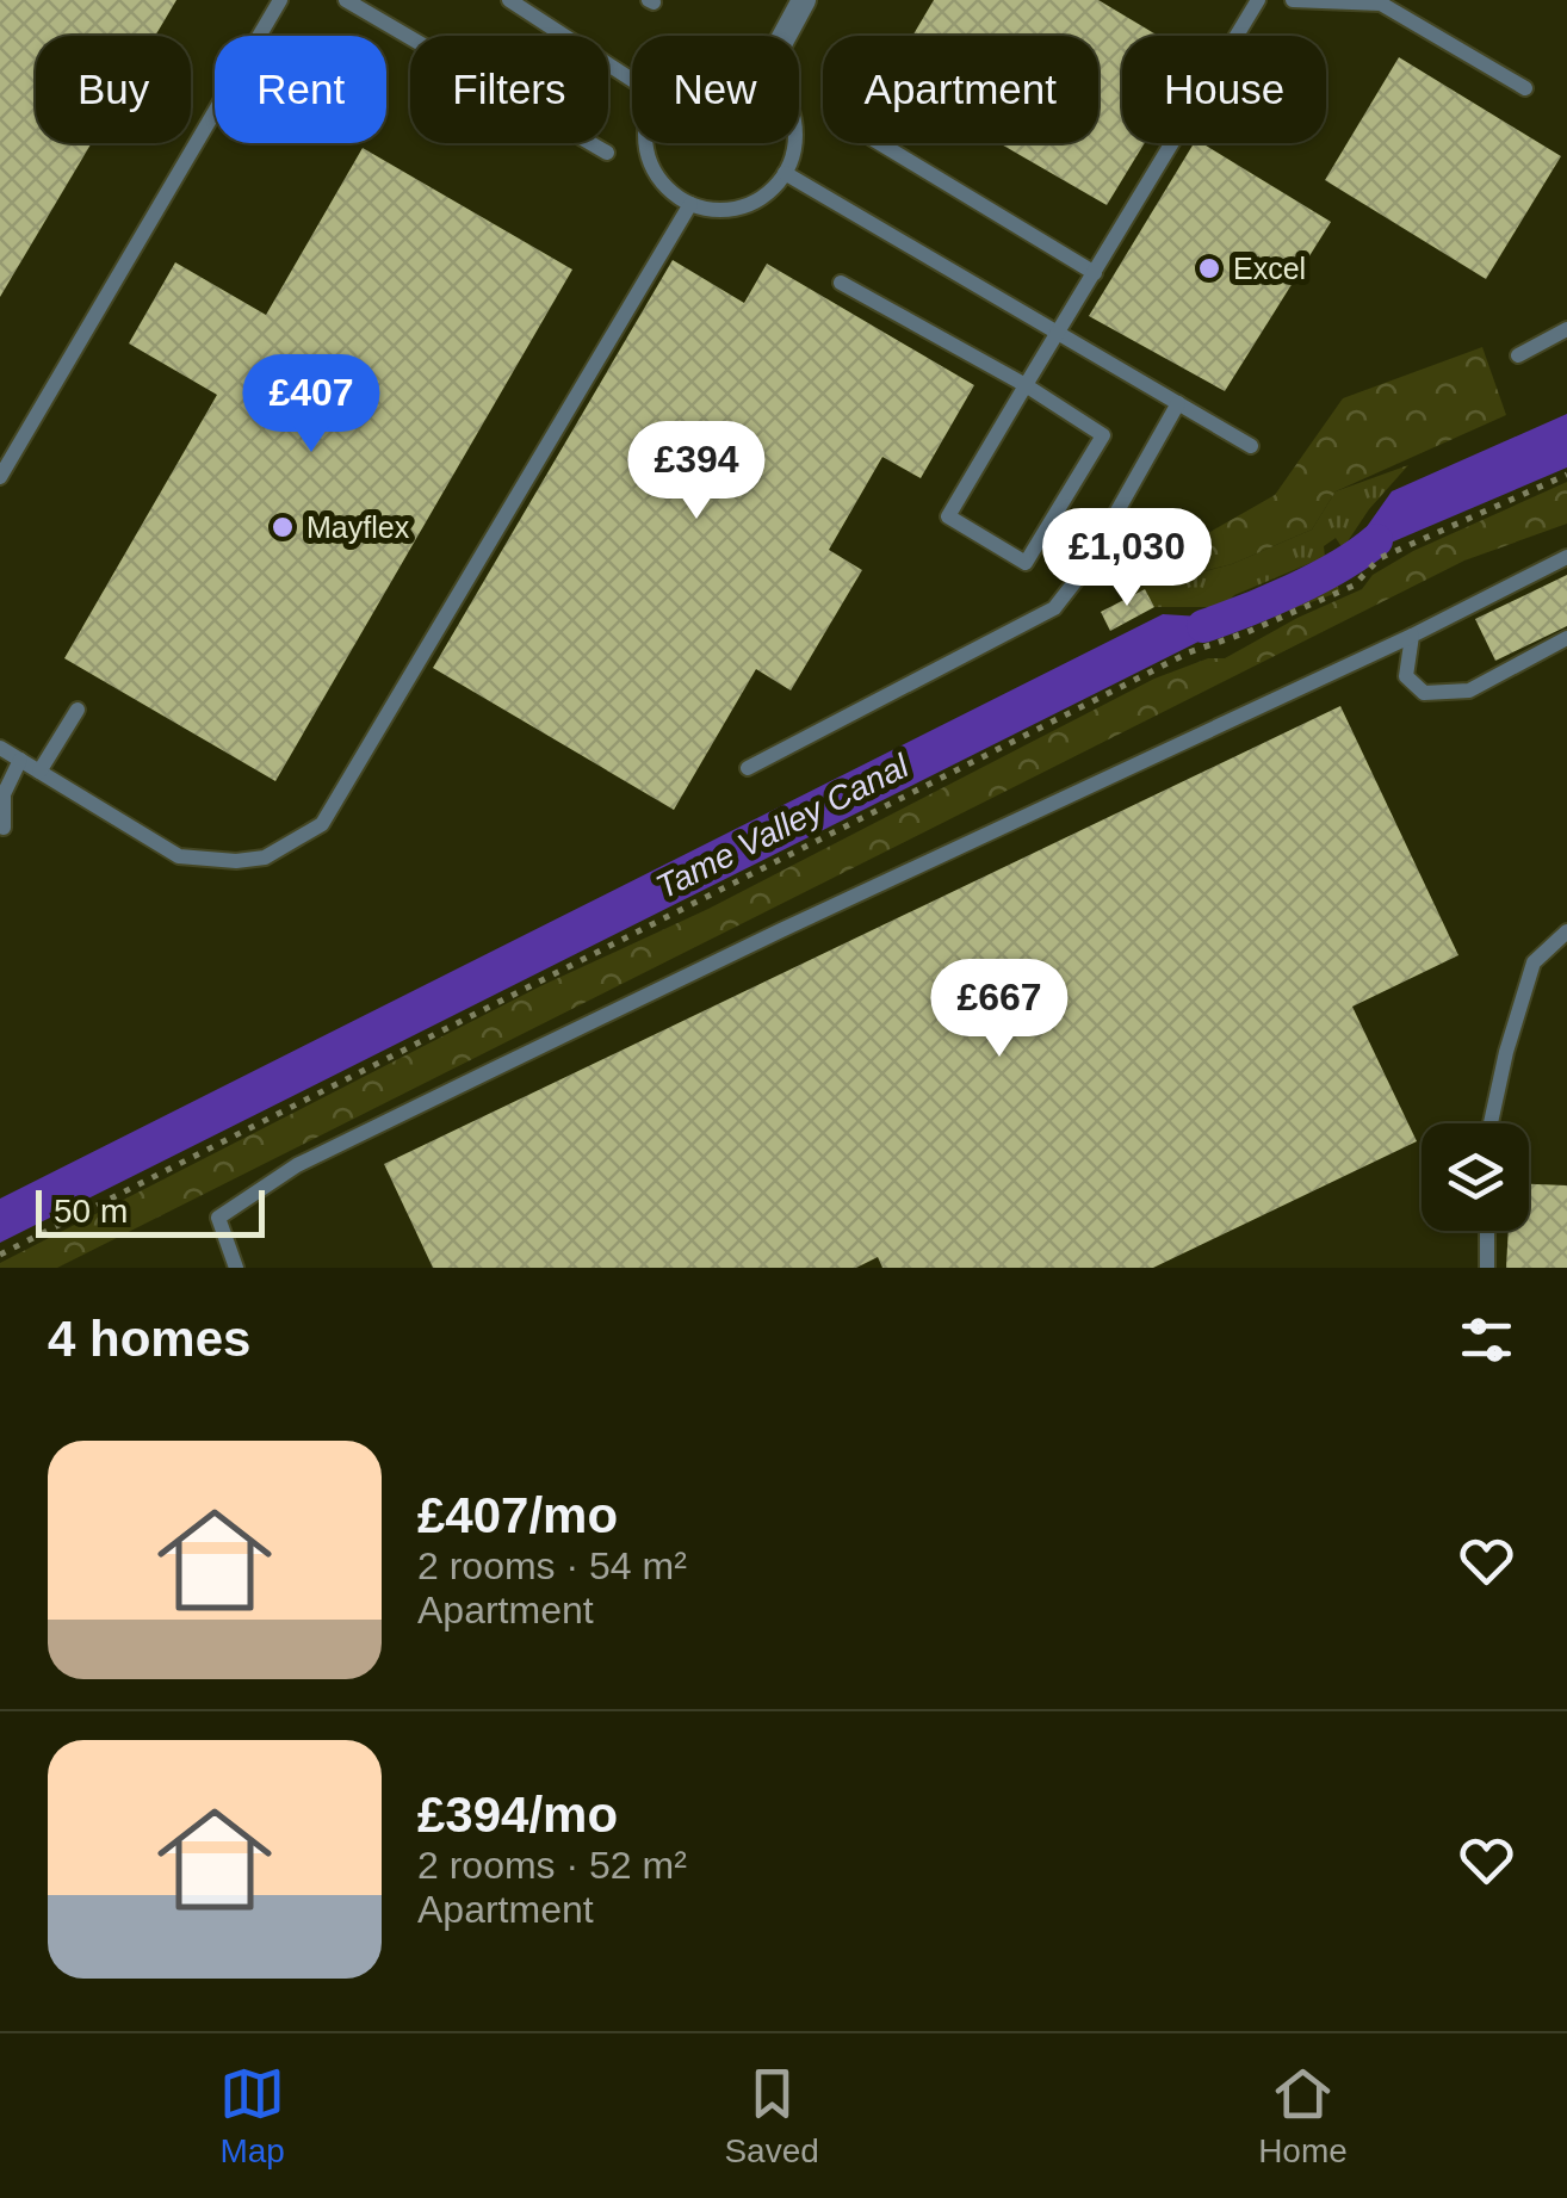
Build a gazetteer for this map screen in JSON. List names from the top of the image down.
{
  "water": ["Tame Valley Canal"],
  "places": ["Excel", "Mayflex"],
  "scale_bar": "50 m",
  "page": {
    "chip": [
      "Buy",
      "Rent",
      "Filters",
      "New",
      "Apartment",
      "House"
    ],
    "price": [
      "£407",
      "£394",
      "£1,030",
      "£667"
    ],
    "scale": "50 m",
    "heading": "4 homes",
    "list": [
      {
        "name": "£407/mo",
        "note": "2 rooms · 54 m² · Apartment"
      },
      {
        "name": "£394/mo",
        "note": "2 rooms · 52 m² · Apartment"
      }
    ],
    "tabs": ["Map", "Saved", "Home"]
  }
}
